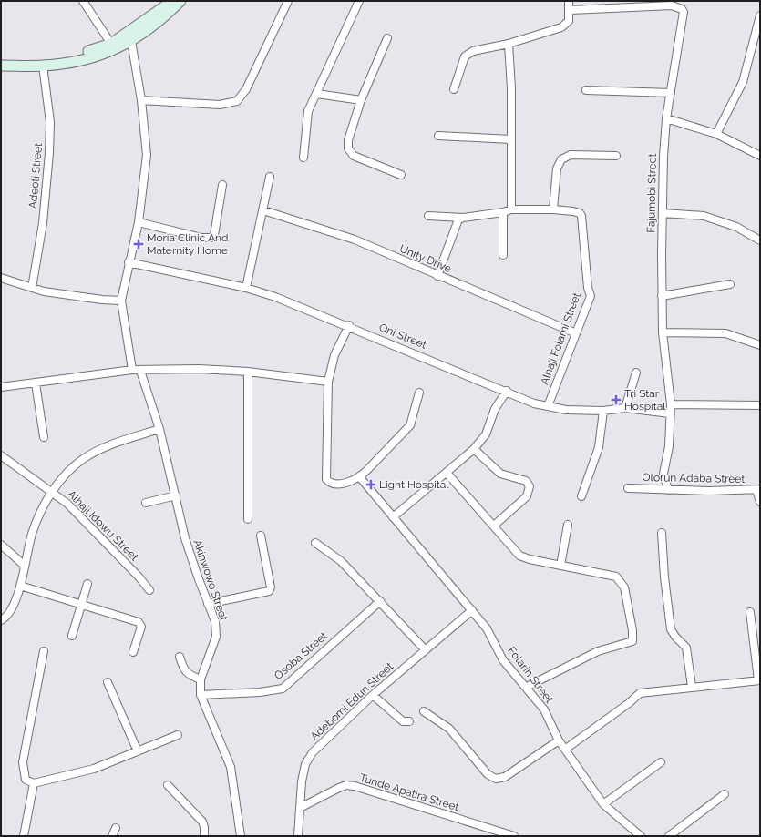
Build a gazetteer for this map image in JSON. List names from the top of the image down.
{
  "streets": {
    "street": [
      "Adeoti Street",
      "Fajumobi Street",
      "Unity Drive",
      "Oni Street",
      "Alhaji Folami Street",
      "Olorun Adaba Street",
      "Alhaji Idowu Street",
      "Akinwowo Street",
      "Osoba Street",
      "Folarin Street",
      "Adebomi Edun Street",
      "Tunde Apatira Street"
    ]
  },
  "crossings": [
    ["Fajumobi Street", "Oni Street"],
    ["Fajumobi Street", "Olorun Adaba Street"],
    ["Unity Drive", "Alhaji Folami Street"],
    ["Oni Street", "Alhaji Folami Street"],
    ["Akinwowo Street", "Osoba Street"],
    ["Folarin Street", "Adebomi Edun Street"],
    ["Adebomi Edun Street", "Tunde Apatira Street"]
  ],
  "places": {
    "health": ["Moria Clinic And Maternity Home", "Tri Star Hospital", "Light Hospital"]
  }
}
